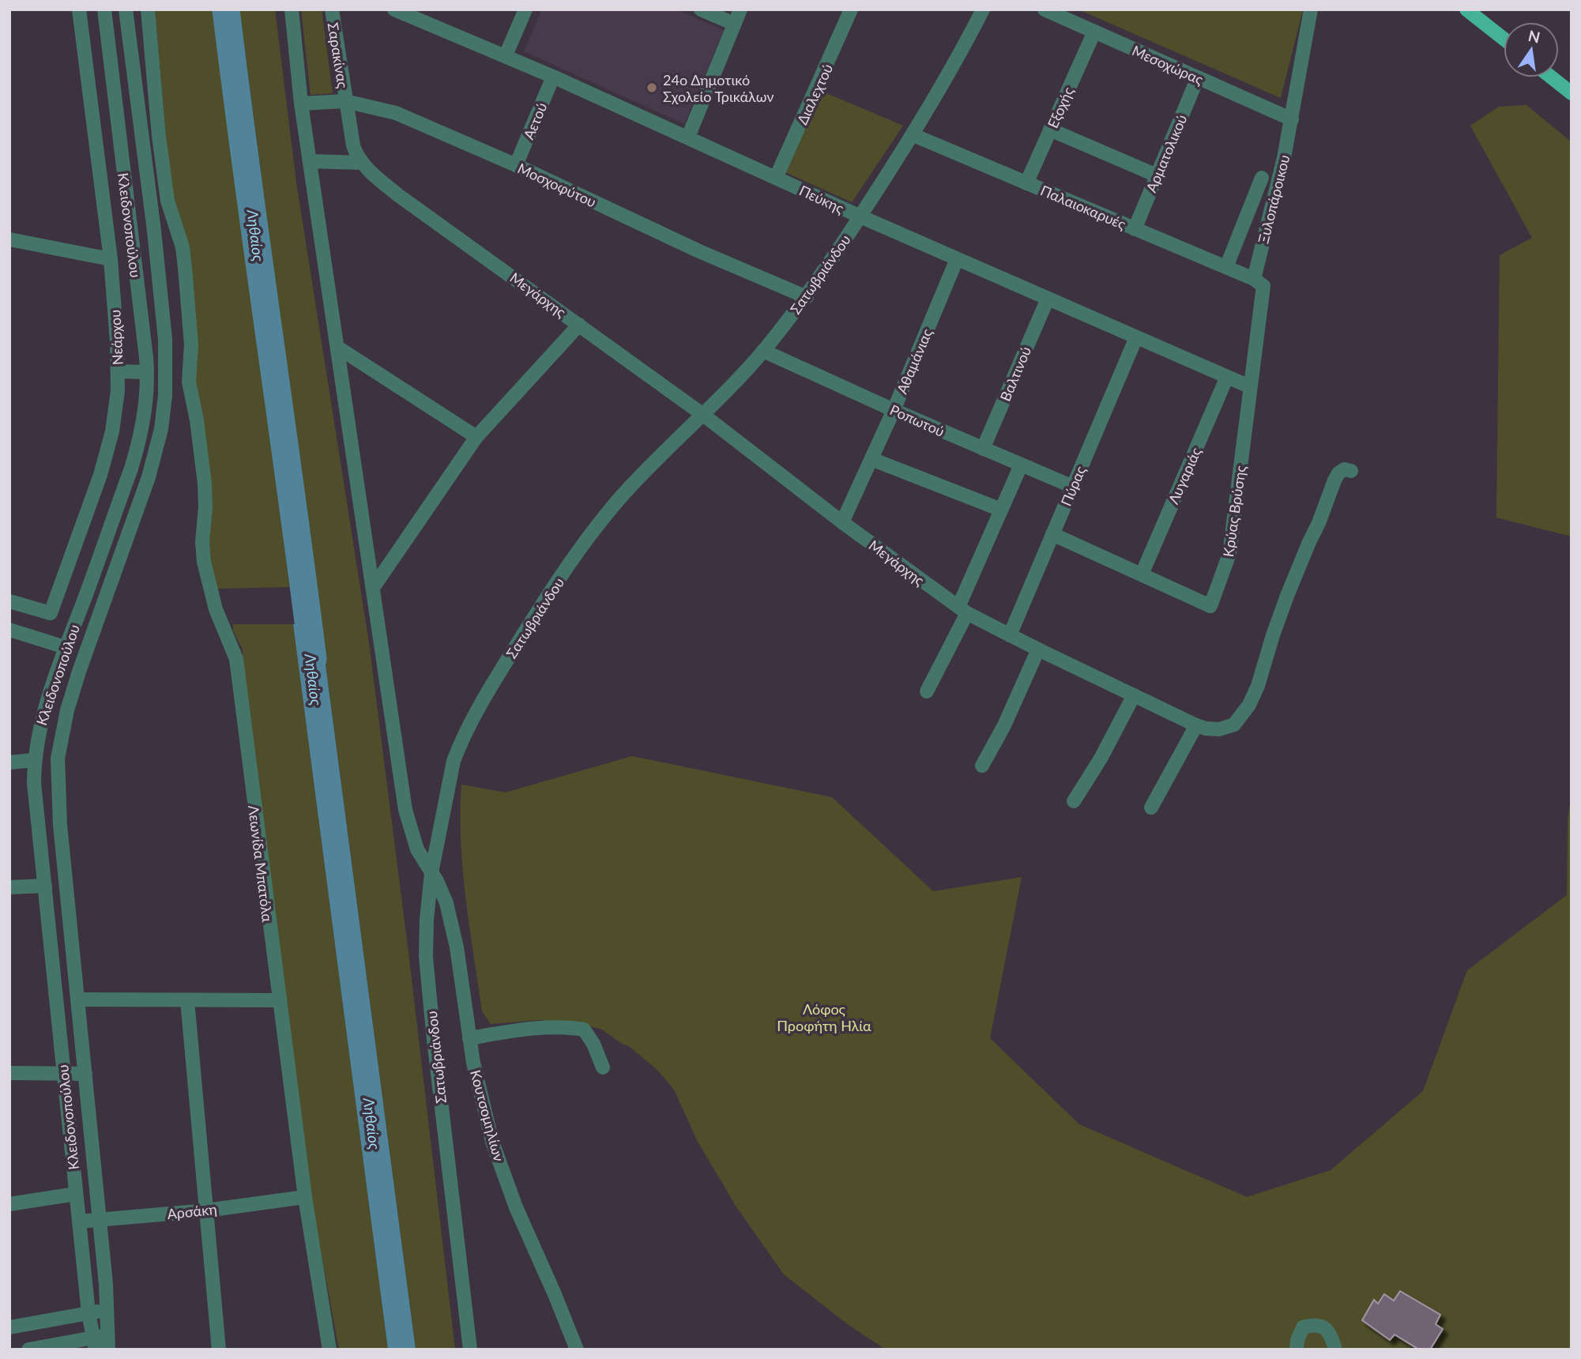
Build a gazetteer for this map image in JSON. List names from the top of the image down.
{
  "streets": {
    "street": [
      "Σαρακίνας",
      "Μεσοχώρας",
      "Διαλεχτού",
      "Εξοχής",
      "Αετού",
      "Αρματολικού",
      "Μοσχοφύτου",
      "Πεύκης",
      "Ξυλοπάροικου",
      "Παλαιοκαρυές",
      "Κλειδονοπούλου",
      "Σατωβριάνδου",
      "Μεγάρχης",
      "Νεάρχου",
      "Αθαμάνιας",
      "Βαλτινού",
      "Ροπωτού",
      "Λυγαριάς",
      "Πύρας",
      "Κρύας Βρύσης",
      "Λεωνίδα Μπατόλα",
      "Κουτσομηλίων",
      "Αρσάκη"
    ]
  },
  "crossings": [
    ["Σαρακίνας", "Μοσχοφύτου"],
    ["Σαρακίνας", "Μεγάρχης"],
    ["Μεσοχώρας", "Εξοχής"],
    ["Μεσοχώρας", "Αρματολικού"],
    ["Μεσοχώρας", "Ξυλοπάροικου"],
    ["Διαλεχτού", "Πεύκης"],
    ["Εξοχής", "Παλαιοκαρυές"],
    ["Αετού", "Μοσχοφύτου"],
    ["Αετού", "Πεύκης"],
    ["Αρματολικού", "Παλαιοκαρυές"],
    ["Μοσχοφύτου", "Σατωβριάνδου"],
    ["Μοσχοφύτου", "Μεγάρχης"],
    ["Μοσχοφύτου", "Κουτσομηλίων"],
    ["Πεύκης", "Σατωβριάνδου"],
    ["Πεύκης", "Αθαμάνιας"],
    ["Πεύκης", "Βαλτινού"],
    ["Πεύκης", "Λυγαριάς"],
    ["Πεύκης", "Πύρας"],
    ["Πεύκης", "Κρύας Βρύσης"],
    ["Ξυλοπάροικου", "Παλαιοκαρυές"],
    ["Ξυλοπάροικου", "Κρύας Βρύσης"],
    ["Παλαιοκαρυές", "Σατωβριάνδου"],
    ["Παλαιοκαρυές", "Κρύας Βρύσης"],
    ["Κλειδονοπούλου", "Αρσάκη"],
    ["Σατωβριάνδου", "Μεγάρχης"],
    ["Σατωβριάνδου", "Ροπωτού"],
    ["Σατωβριάνδου", "Κουτσομηλίων"],
    ["Μεγάρχης", "Αθαμάνιας"],
    ["Μεγάρχης", "Πύρας"],
    ["Αθαμάνιας", "Ροπωτού"],
    ["Βαλτινού", "Ροπωτού"],
    ["Ροπωτού", "Πύρας"],
    ["Λυγαριάς", "Κρύας Βρύσης"],
    ["Πύρας", "Κρύας Βρύσης"],
    ["Λεωνίδα Μπατόλα", "Αρσάκη"]
  ],
  "water": ["Ληθαίος"],
  "parks": ["Λόφος Προφήτη Ηλία"],
  "places": ["24ο Δημοτικό Σχολείο Τρικάλων"],
  "north": "top"
}
